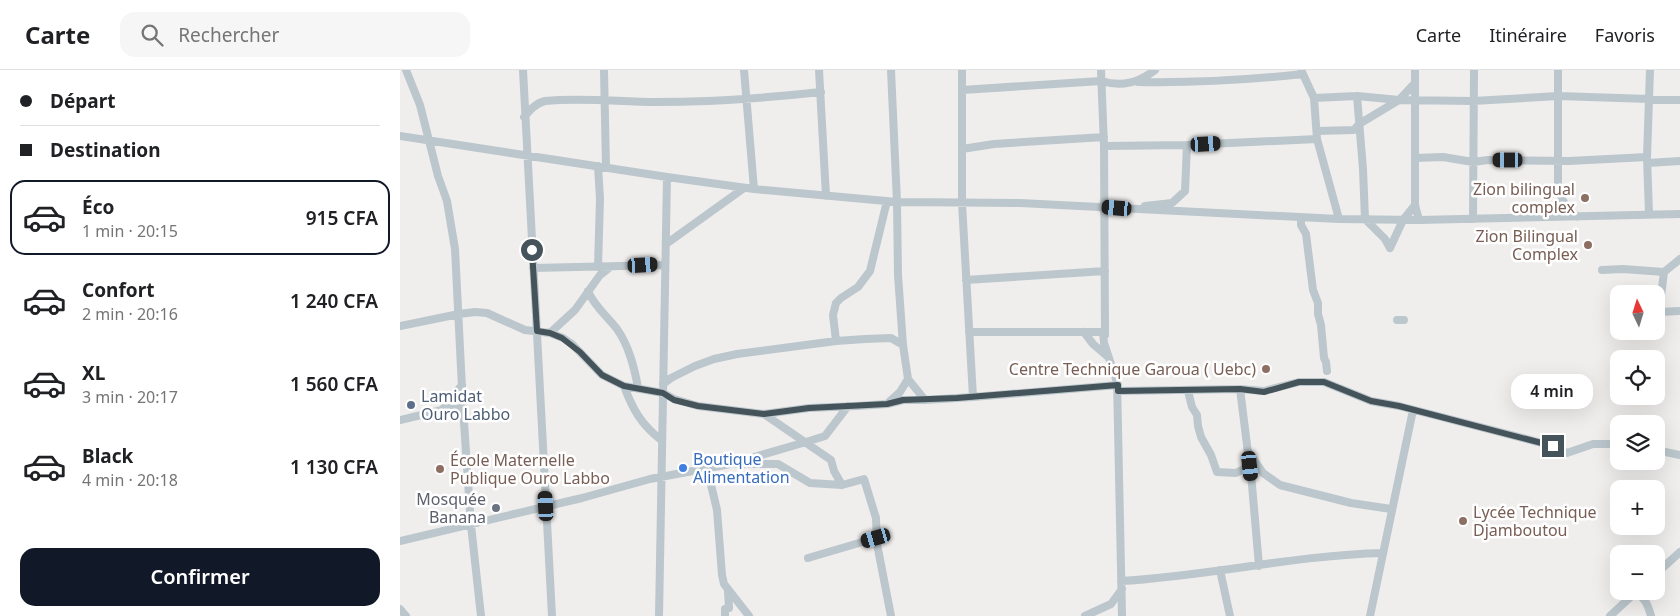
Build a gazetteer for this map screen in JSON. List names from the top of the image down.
{
  "places": [
    "Zion bilingual complex",
    "Zion Bilingual Complex",
    "Centre Technique Garoua ( Uebc)",
    "Lamidat Ouro Labbo",
    "Boutique Alimentation",
    "École Maternelle Publique Ouro Labbo",
    "Mosquée Banana",
    "Lycée Technique Djamboutou"
  ],
  "north": "top",
  "page": {
    "header": "Carte",
    "search": "Rechercher",
    "nav": ["Carte", "Itinéraire", "Favoris"],
    "banner": ["Départ", "Destination"],
    "list": [
      {
        "name": "Éco",
        "note": "1 min · 20:15",
        "value": "915 CFA"
      },
      {
        "name": "Confort",
        "note": "2 min · 20:16",
        "value": "1 240 CFA"
      },
      {
        "name": "XL",
        "note": "3 min · 20:17",
        "value": "1 560 CFA"
      },
      {
        "name": "Black",
        "note": "4 min · 20:18",
        "value": "1 130 CFA"
      }
    ],
    "map_buttons": ["+", "−"],
    "bubble": "4 min",
    "buttons": "Confirmer"
  }
}
